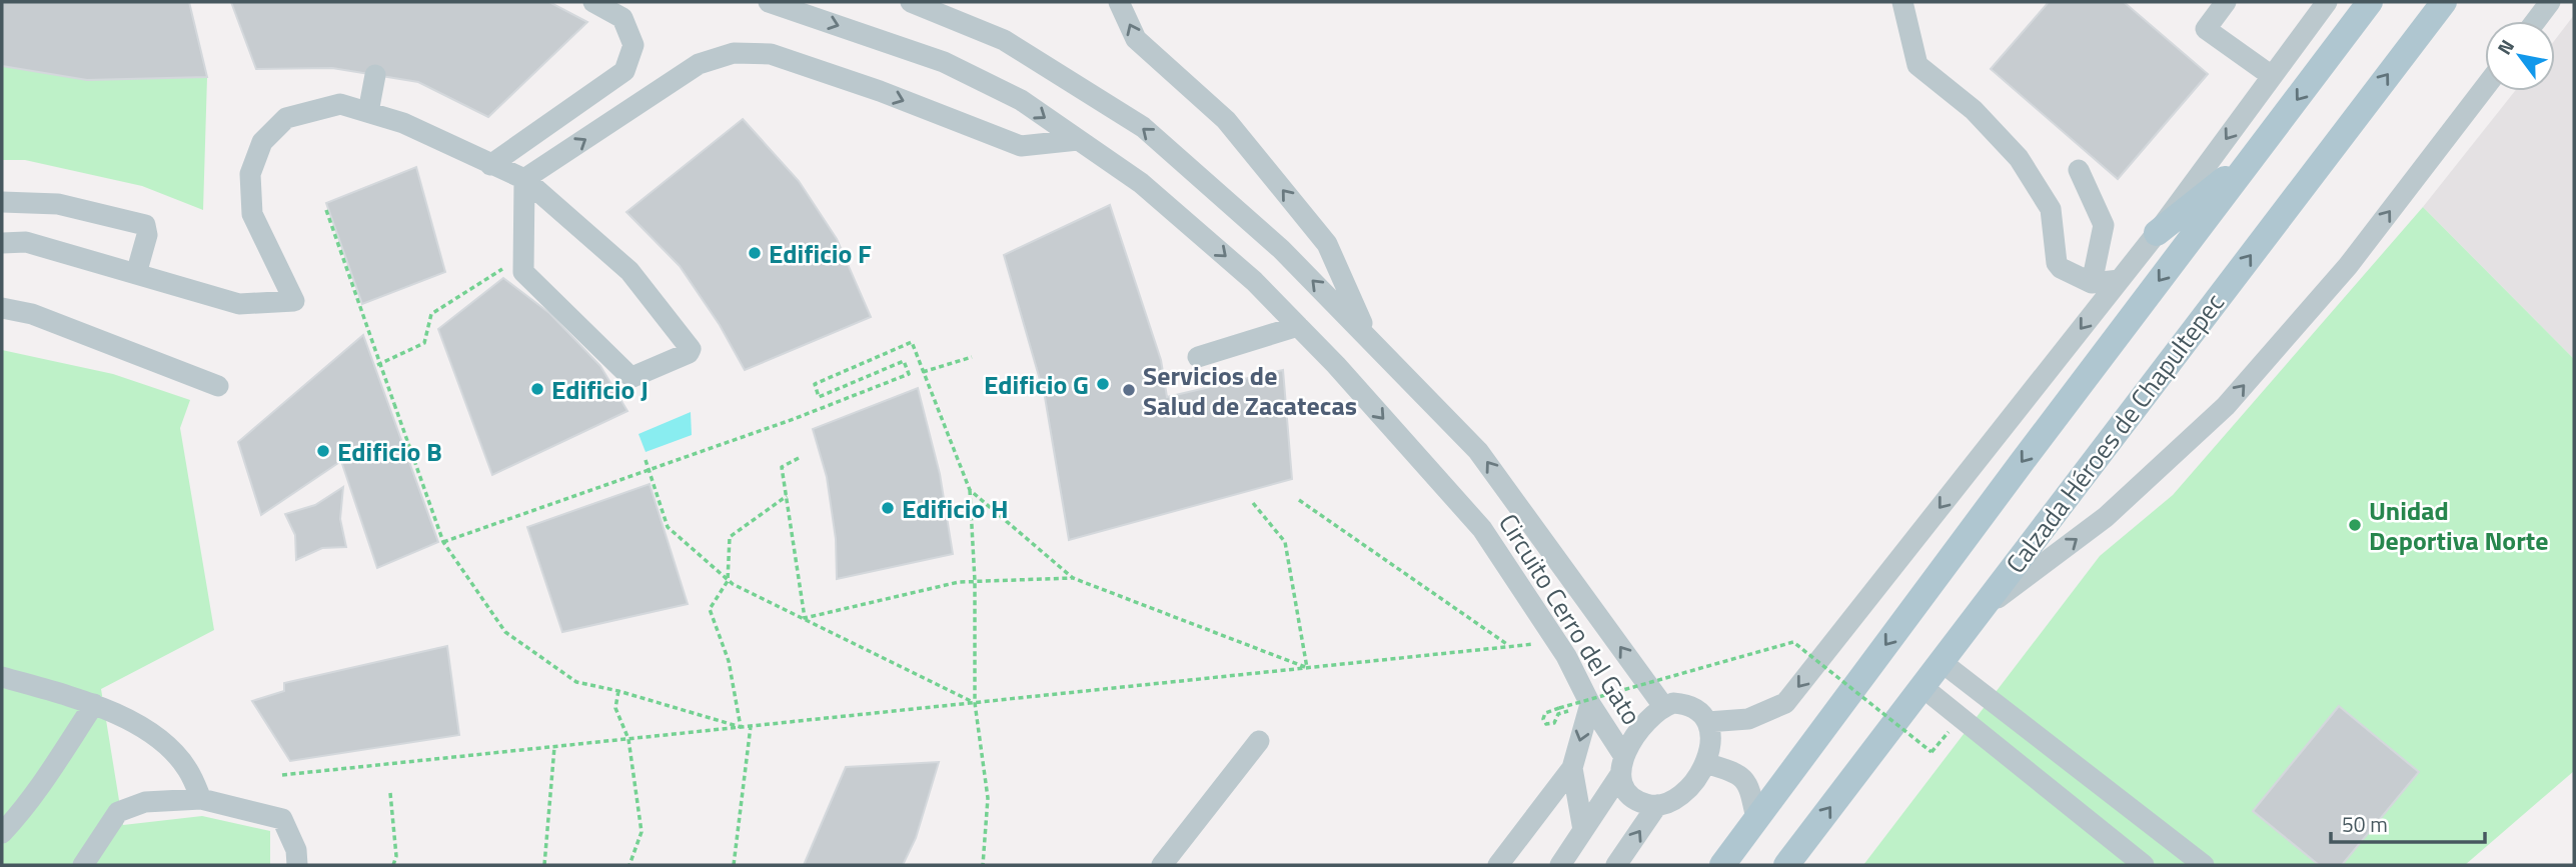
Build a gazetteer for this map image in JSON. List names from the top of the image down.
{
  "streets": {
    "main road": ["Calzada Héroes de Chapultepec"],
    "street": ["Circuito Cerro del Gato"]
  },
  "places": [
    "Edificio F",
    "Edificio G",
    "Edificio J",
    "Servicios de Salud de Zacatecas",
    "Edificio B",
    "Edificio H",
    "Unidad Deportiva Norte"
  ],
  "scale_bar": "50 m",
  "north": "top left"
}
